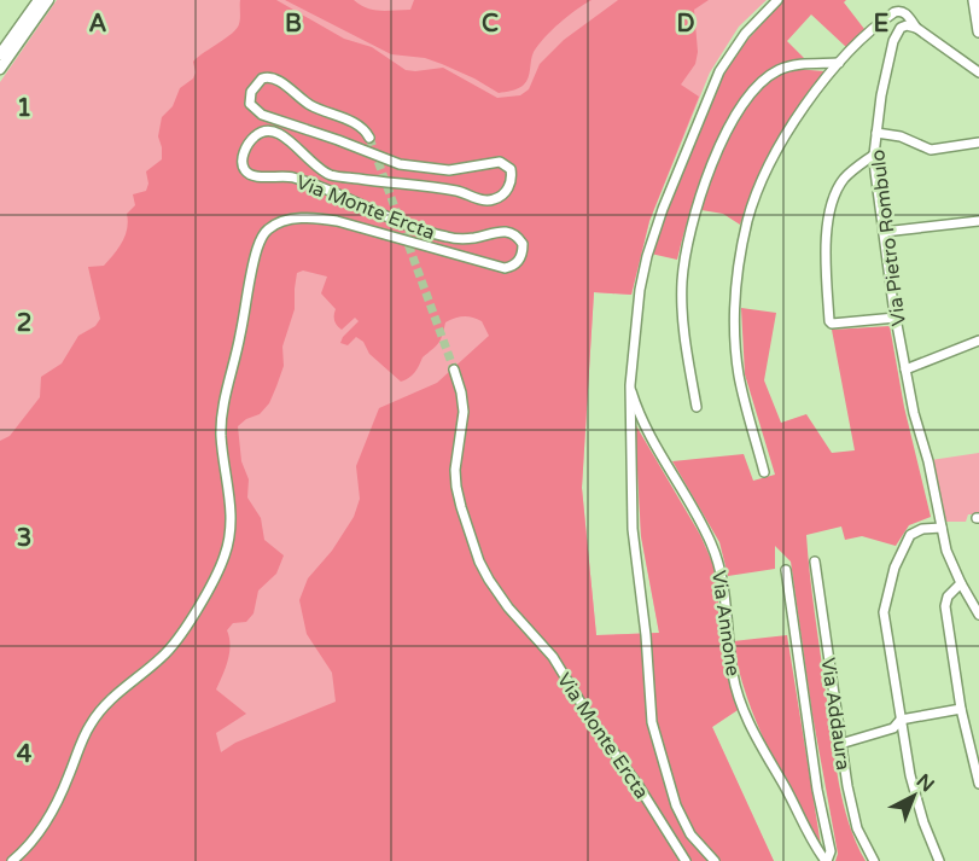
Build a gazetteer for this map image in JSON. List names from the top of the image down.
{
  "streets": {
    "street": [
      "Via Monte Ercta",
      "Via Pietro Rombulo",
      "Via Annone",
      "Via Addaura"
    ]
  },
  "crossings": [
    ["Via Monte Ercta", "Via Annone"]
  ],
  "north": "top right",
  "grid": {
    "columns": [
      "A",
      "B",
      "C",
      "D",
      "E"
    ],
    "rows": [
      "1",
      "2",
      "3",
      "4"
    ]
  }
}
